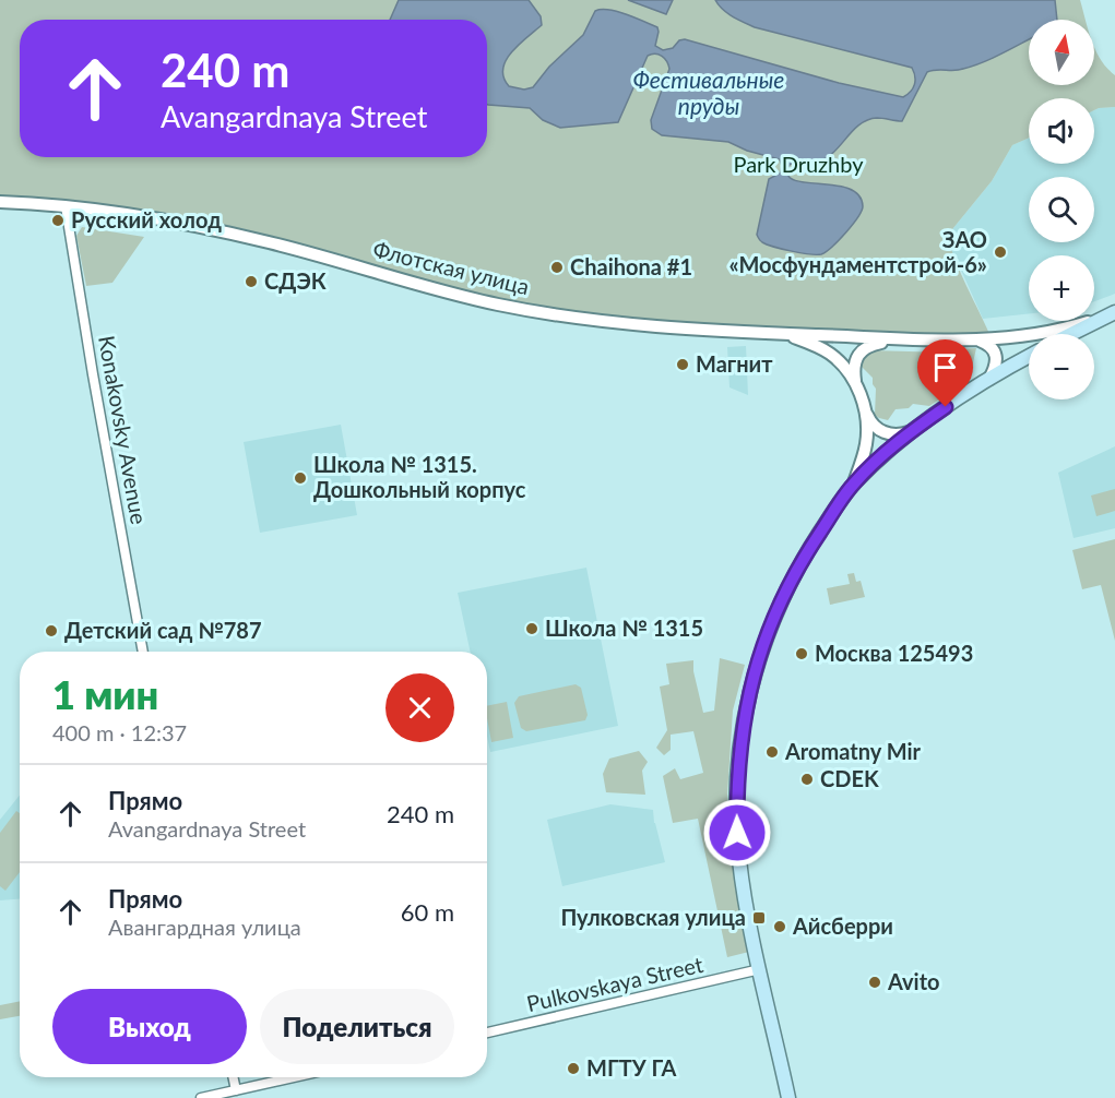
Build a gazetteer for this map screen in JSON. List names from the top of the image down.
{
  "streets": {
    "street": ["Флотская улица", "Konakovsky Avenue", "Pulkovskaya Street"]
  },
  "crossings": [
    ["Флотская улица", "Konakovsky Avenue"]
  ],
  "water": ["Фестивальные пруды"],
  "parks": ["Park Druzhby"],
  "places": {
    "other": [
      "Русский холод",
      "ЗАО «Мосфундаментстрой-6»",
      "Chaihona #1",
      "СДЭК",
      "Магнит",
      "Школа № 1315. Дошкольный корпус",
      "Школа № 1315",
      "Детский сад №787",
      "Москва 125493",
      "Aromatny Mir",
      "CDEK",
      "Айсберри",
      "Avito",
      "МГТУ ГА"
    ],
    "transit": ["Пулковская улица"]
  },
  "north": "top",
  "page": {
    "map_buttons": ["+", "−"],
    "turn": ["240 m", "Avangardnaya Street"],
    "heading": ["1 мин", "400 m · 12:37"],
    "list": [
      {
        "name": "Прямо",
        "note": "Avangardnaya Street",
        "value": "240 m"
      },
      {
        "name": "Прямо",
        "note": "Авангардная улица",
        "value": "60 m"
      }
    ],
    "buttons": ["Выход", "Поделиться"]
  }
}
